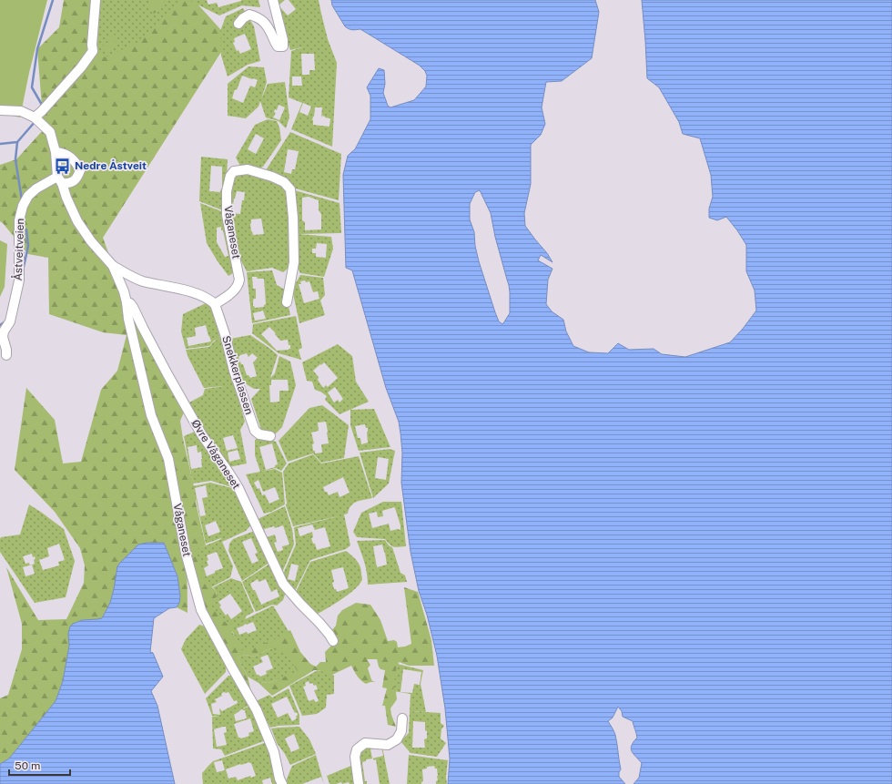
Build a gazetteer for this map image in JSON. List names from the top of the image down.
{
  "streets": {
    "street": [
      "Våganeset",
      "Åstveitveien",
      "Snekkerplassen",
      "Øvre Våganeset"
    ]
  },
  "crossings": [
    ["Våganeset", "Åstveitveien"],
    ["Våganeset", "Snekkerplassen"],
    ["Våganeset", "Øvre Våganeset"]
  ],
  "places": {
    "bus stop": ["Nedre Åstveit"]
  },
  "scale_bar": "50 m"
}
